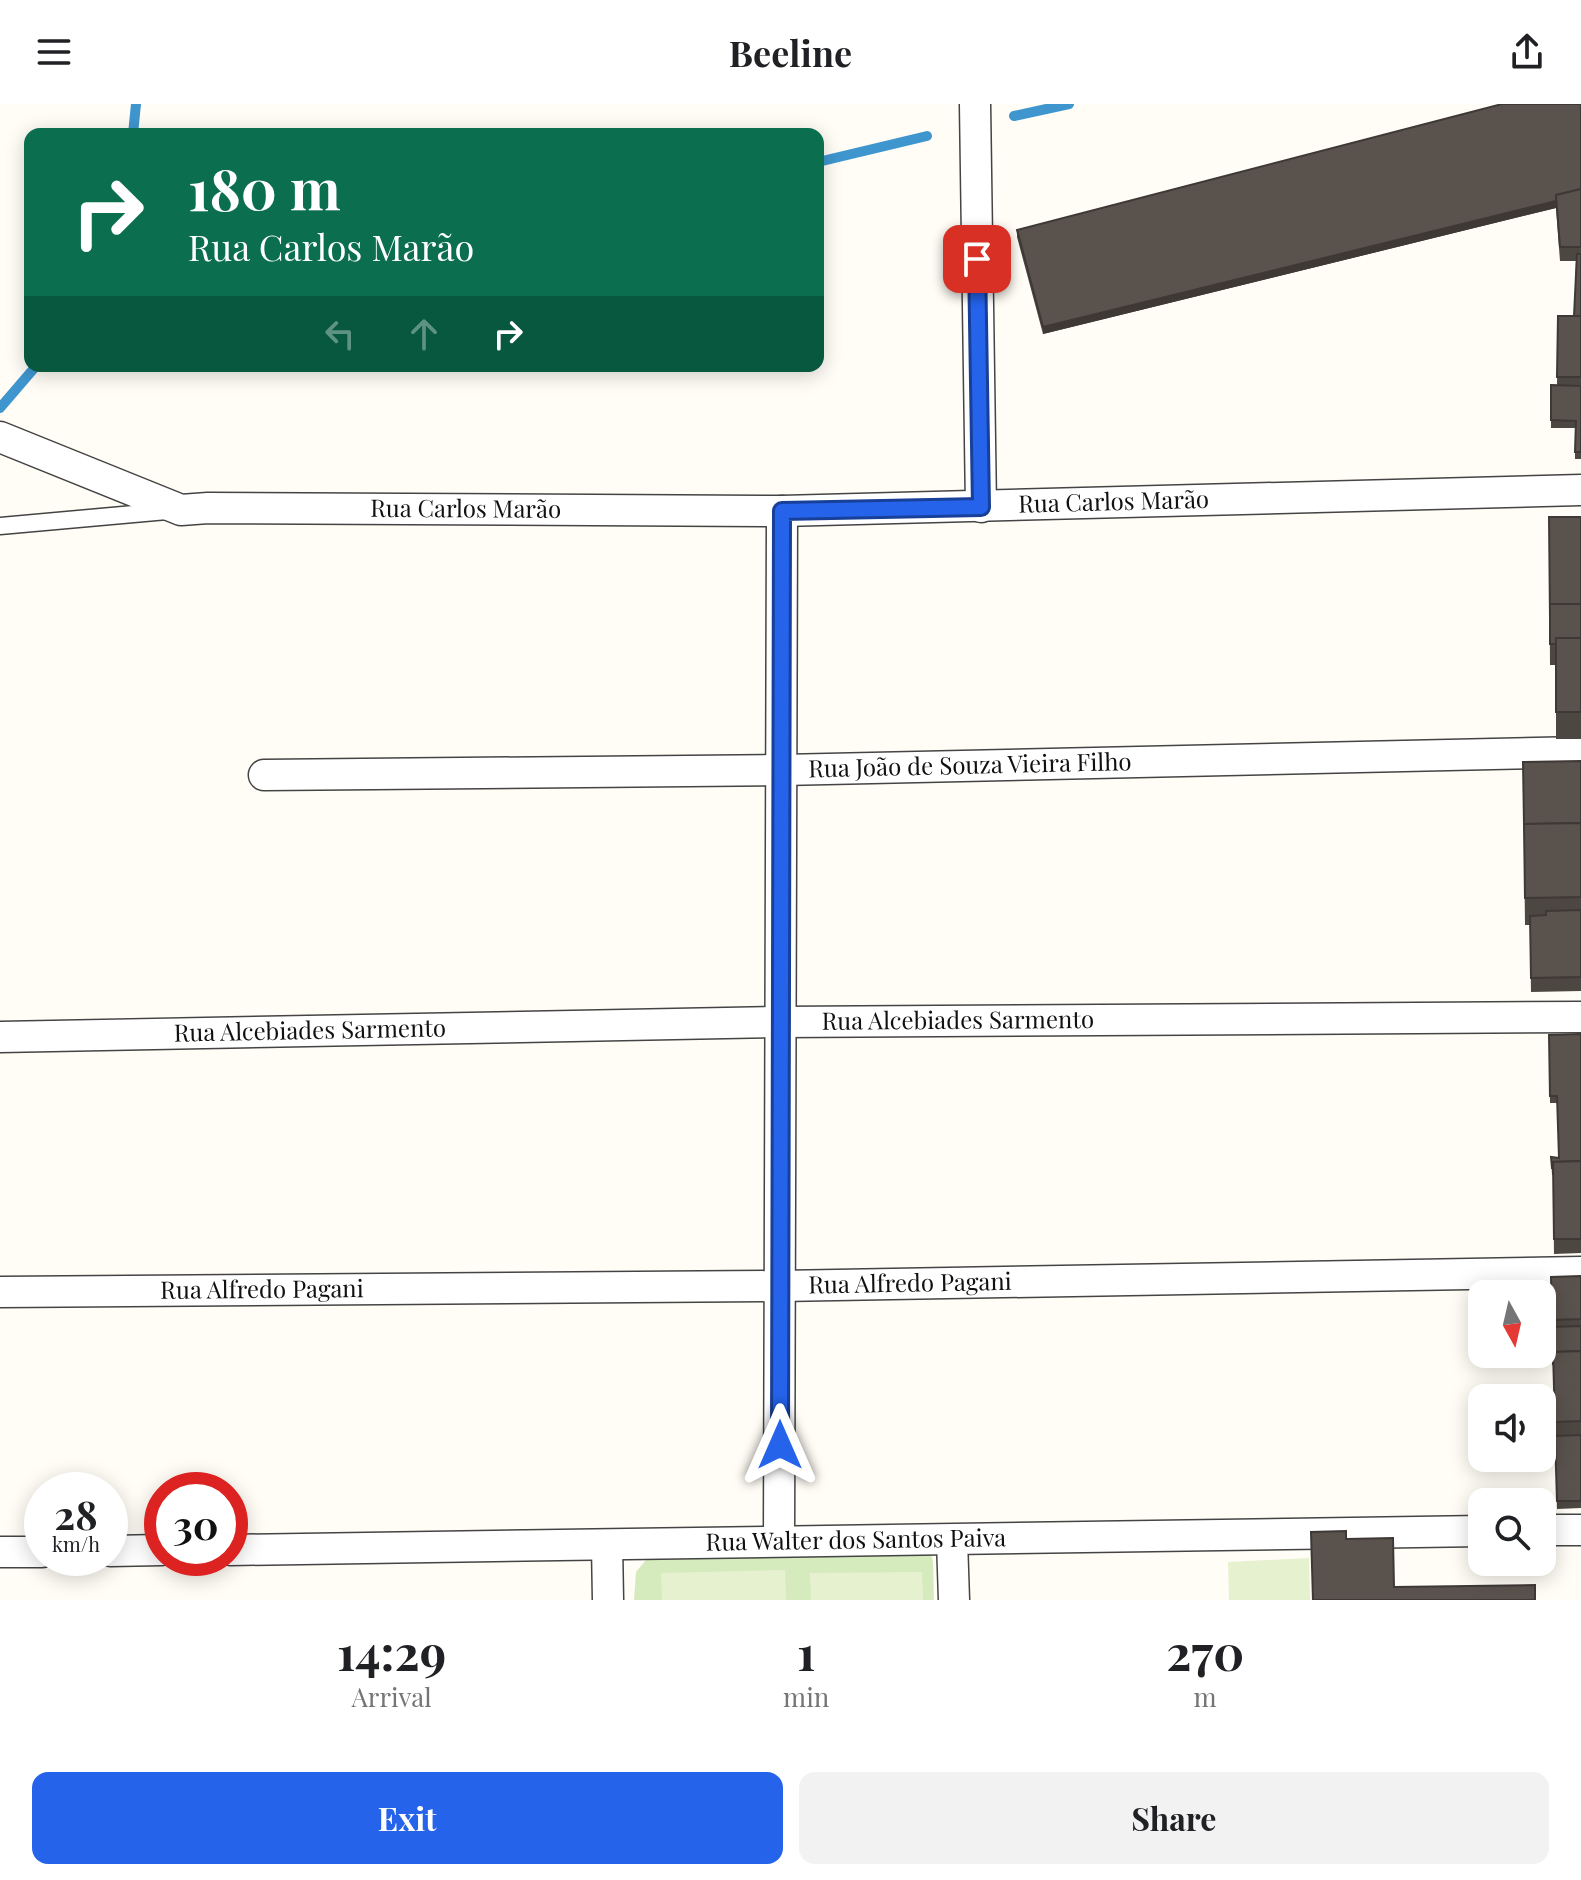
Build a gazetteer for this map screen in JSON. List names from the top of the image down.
{
  "streets": {
    "street": [
      "Rua Carlos Marão",
      "Rua João de Souza Vieira Filho",
      "Rua Alcebiades Sarmento",
      "Rua Alfredo Pagani",
      "Rua Walter dos Santos Paiva"
    ]
  },
  "north": "bottom",
  "page": {
    "header": "Beeline",
    "turn": ["180 m", "Rua Carlos Marão"],
    "speed": "28 km/h",
    "limit": "30",
    "eta": [
      "14:29",
      "Arrival",
      "1",
      "min",
      "270",
      "m"
    ],
    "buttons": ["Exit", "Share"]
  }
}
